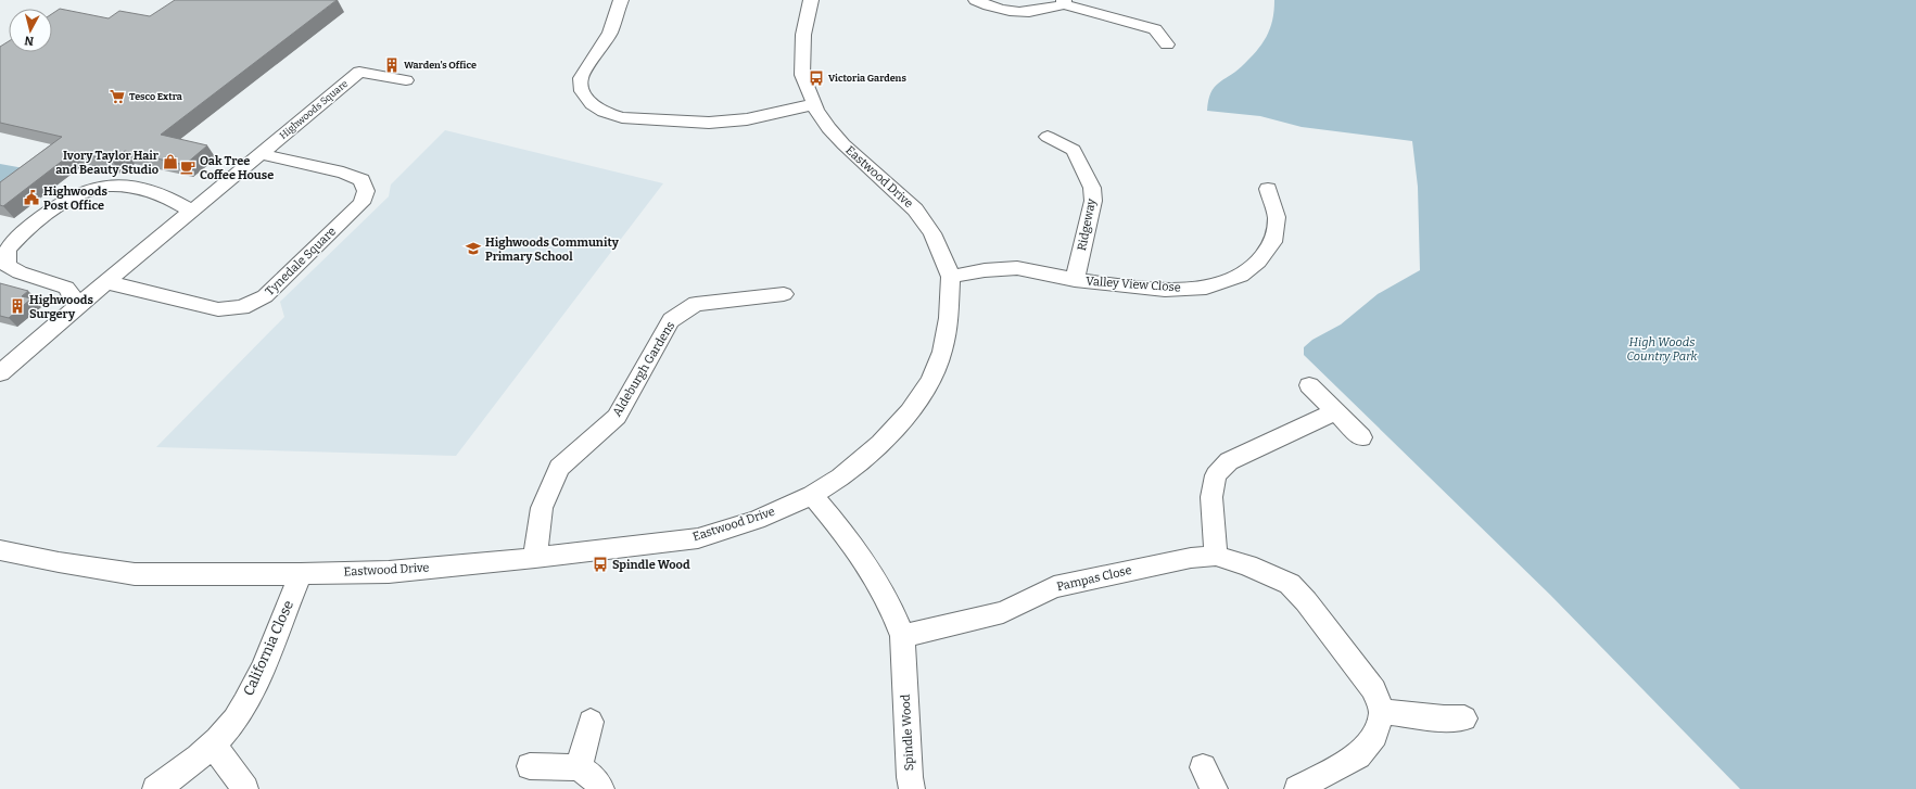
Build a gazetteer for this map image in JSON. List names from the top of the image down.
{
  "streets": {
    "street": [
      "Highwoods Square",
      "Eastwood Drive",
      "Ridgeway",
      "Tynedale Square",
      "Valley View Close",
      "Aldeburgh Gardens",
      "Pampas Close",
      "California Close",
      "Spindle Wood"
    ]
  },
  "crossings": [
    ["Highwoods Square", "Tynedale Square"],
    ["Eastwood Drive", "Valley View Close"],
    ["Eastwood Drive", "Aldeburgh Gardens"],
    ["Eastwood Drive", "California Close"],
    ["Eastwood Drive", "Spindle Wood"],
    ["Ridgeway", "Valley View Close"],
    ["Pampas Close", "Spindle Wood"]
  ],
  "parks": ["High Woods Country Park"],
  "places": {
    "building": ["Warden's Office", "Highwoods Surgery"],
    "bus stop": ["Victoria Gardens", "Spindle Wood"],
    "supermarket": ["Tesco Extra"],
    "shop": ["Ivory Taylor Hair and Beauty Studio"],
    "cafe": ["Oak Tree Coffee House"],
    "public building": ["Highwoods Post Office"],
    "school or university": ["Highwoods Community Primary School"]
  },
  "north": "bottom"
}
